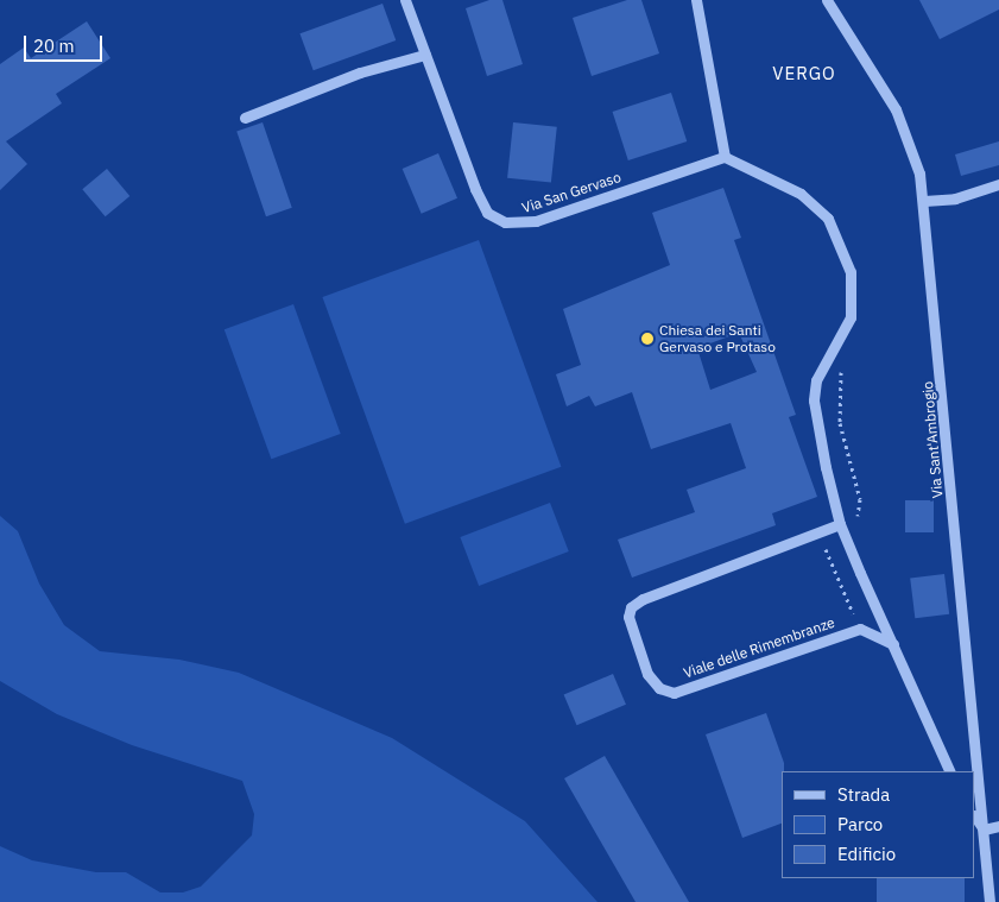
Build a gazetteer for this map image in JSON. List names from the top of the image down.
{
  "streets": {
    "street": ["Via San Gervaso", "Via Sant'Ambrogio", "Viale delle Rimembranze"]
  },
  "districts": ["VERGO"],
  "places": ["Chiesa dei Santi Gervaso e Protaso"],
  "legend": ["Strada", "Parco", "Edificio"],
  "scale_bar": "20 m"
}
